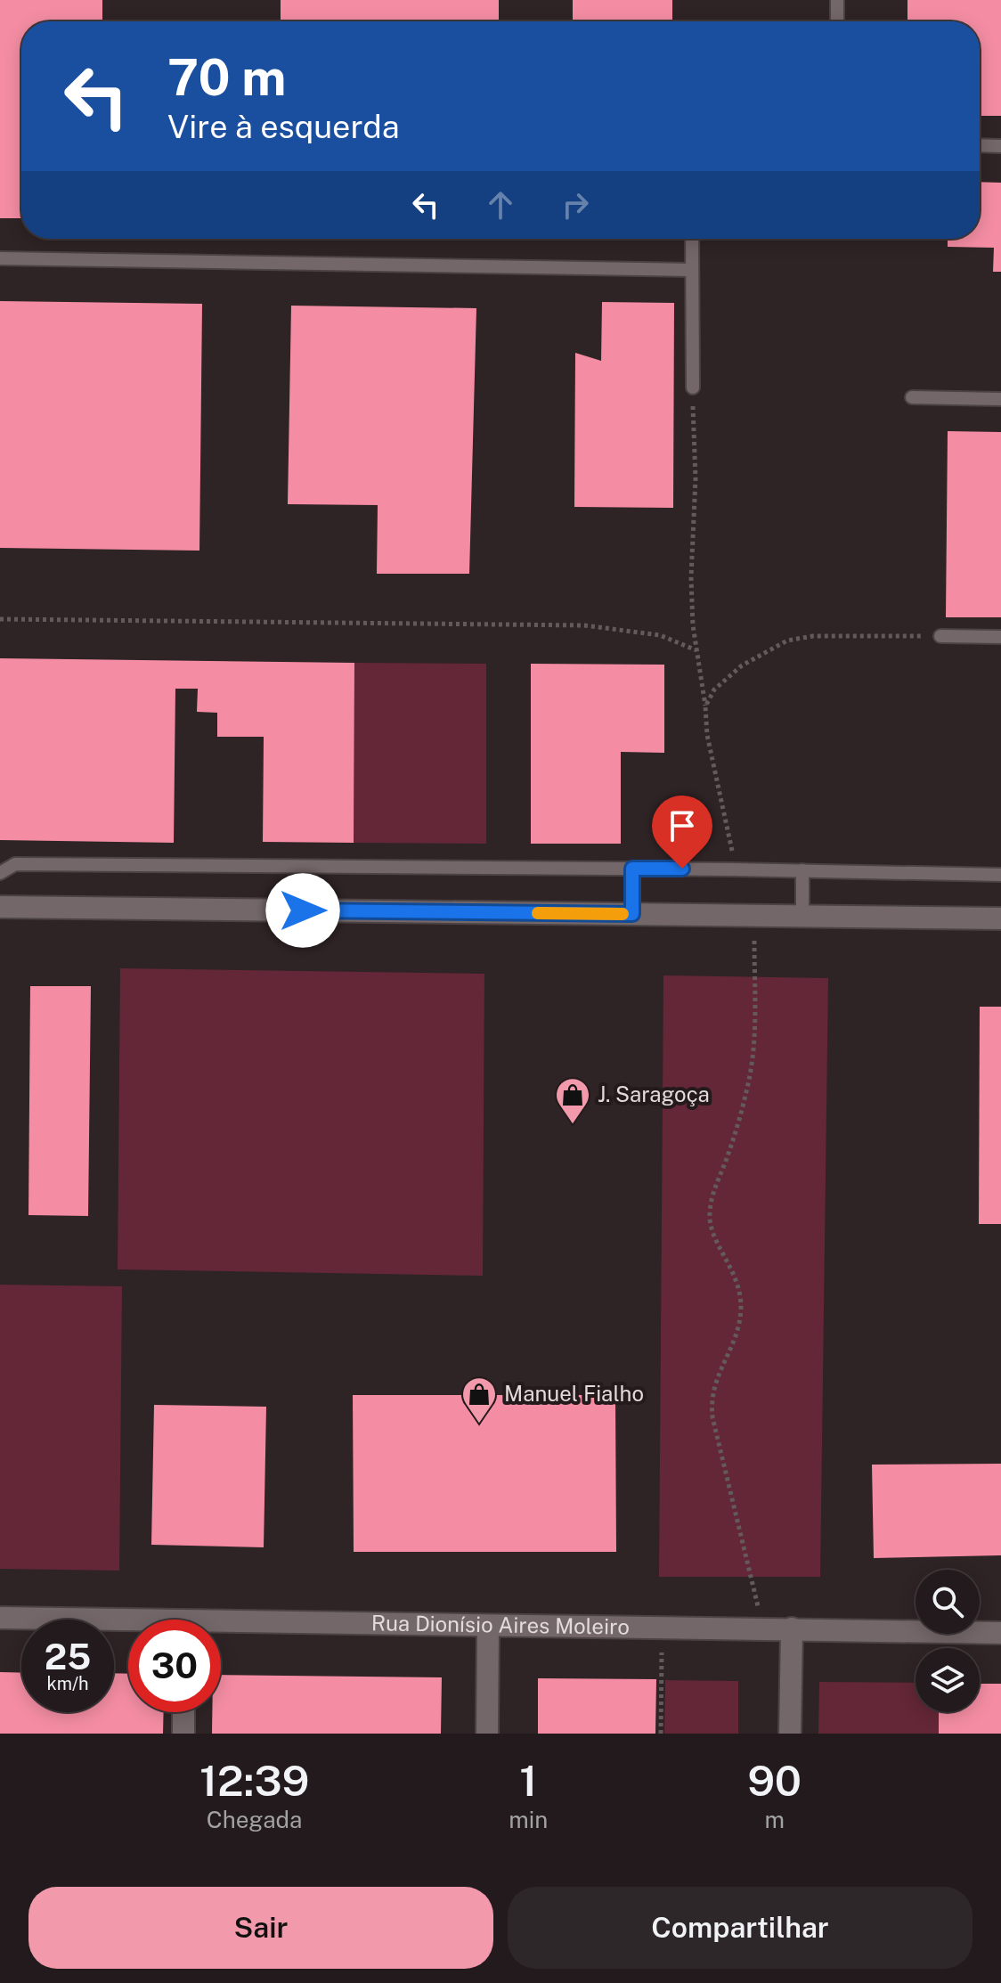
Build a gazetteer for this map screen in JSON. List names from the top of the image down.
{
  "streets": {
    "street": ["Rua Dionísio Aires Moleiro"]
  },
  "places": {
    "shop": ["J. Saragoça", "Manuel Fialho"]
  },
  "page": {
    "turn": ["70 m", "Vire à esquerda"],
    "speed": "25 km/h",
    "limit": "30",
    "eta": [
      "12:39",
      "Chegada",
      "1",
      "min",
      "90",
      "m"
    ],
    "buttons": ["Sair", "Compartilhar"]
  }
}
